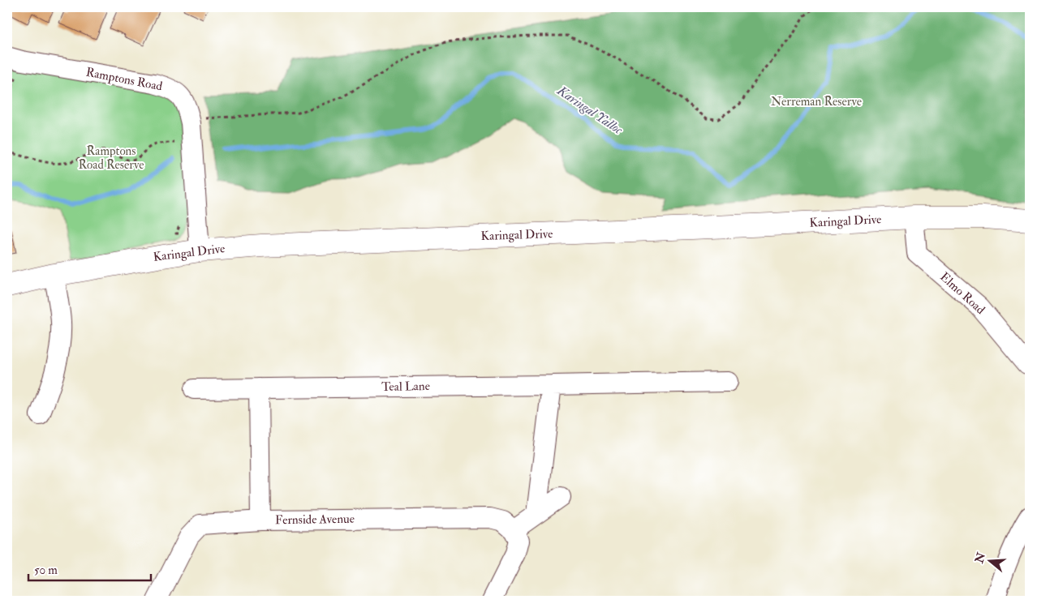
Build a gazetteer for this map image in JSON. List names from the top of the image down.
{
  "streets": {
    "main road": ["Karingal Drive"],
    "street": [
      "Ramptons Road",
      "Elmo Road",
      "Teal Lane",
      "Fernside Avenue"
    ]
  },
  "crossings": [
    ["Ramptons Road", "Karingal Drive"],
    ["Karingal Drive", "Elmo Road"]
  ],
  "water": ["Karingal Yalloc"],
  "parks": ["Nerreman Reserve", "Ramptons Road Reserve"],
  "scale_bar": "50 m",
  "north": "left"
}
